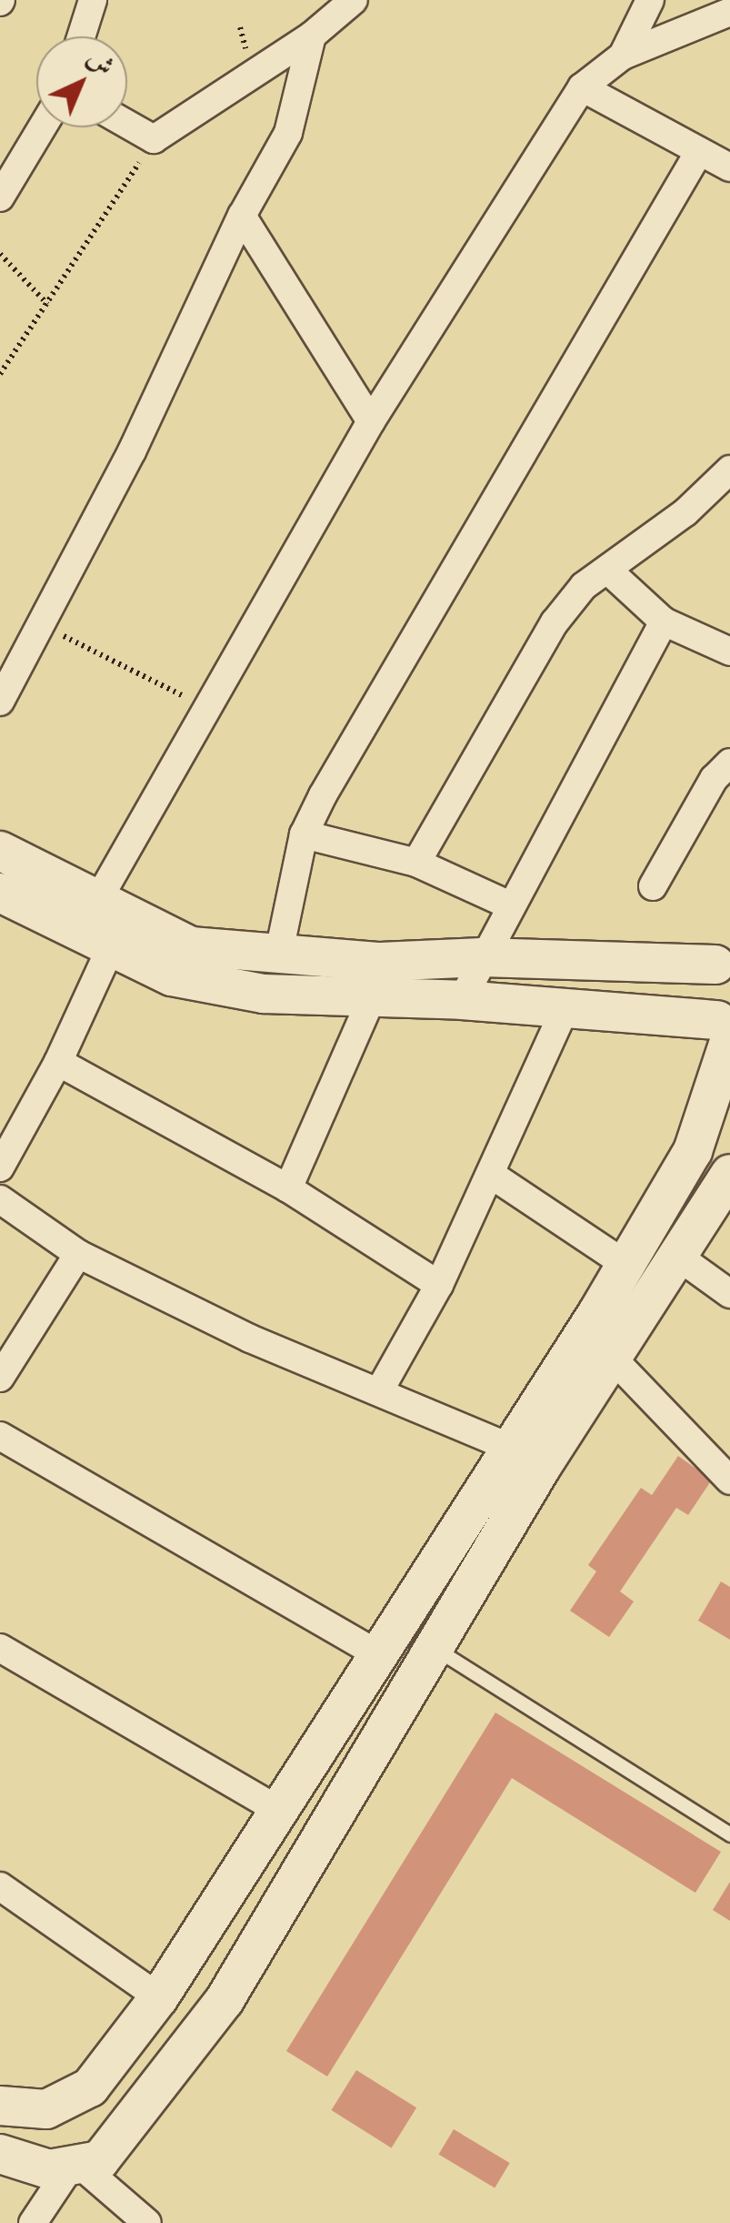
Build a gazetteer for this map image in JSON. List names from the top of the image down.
{
  "north": "top right"
}
